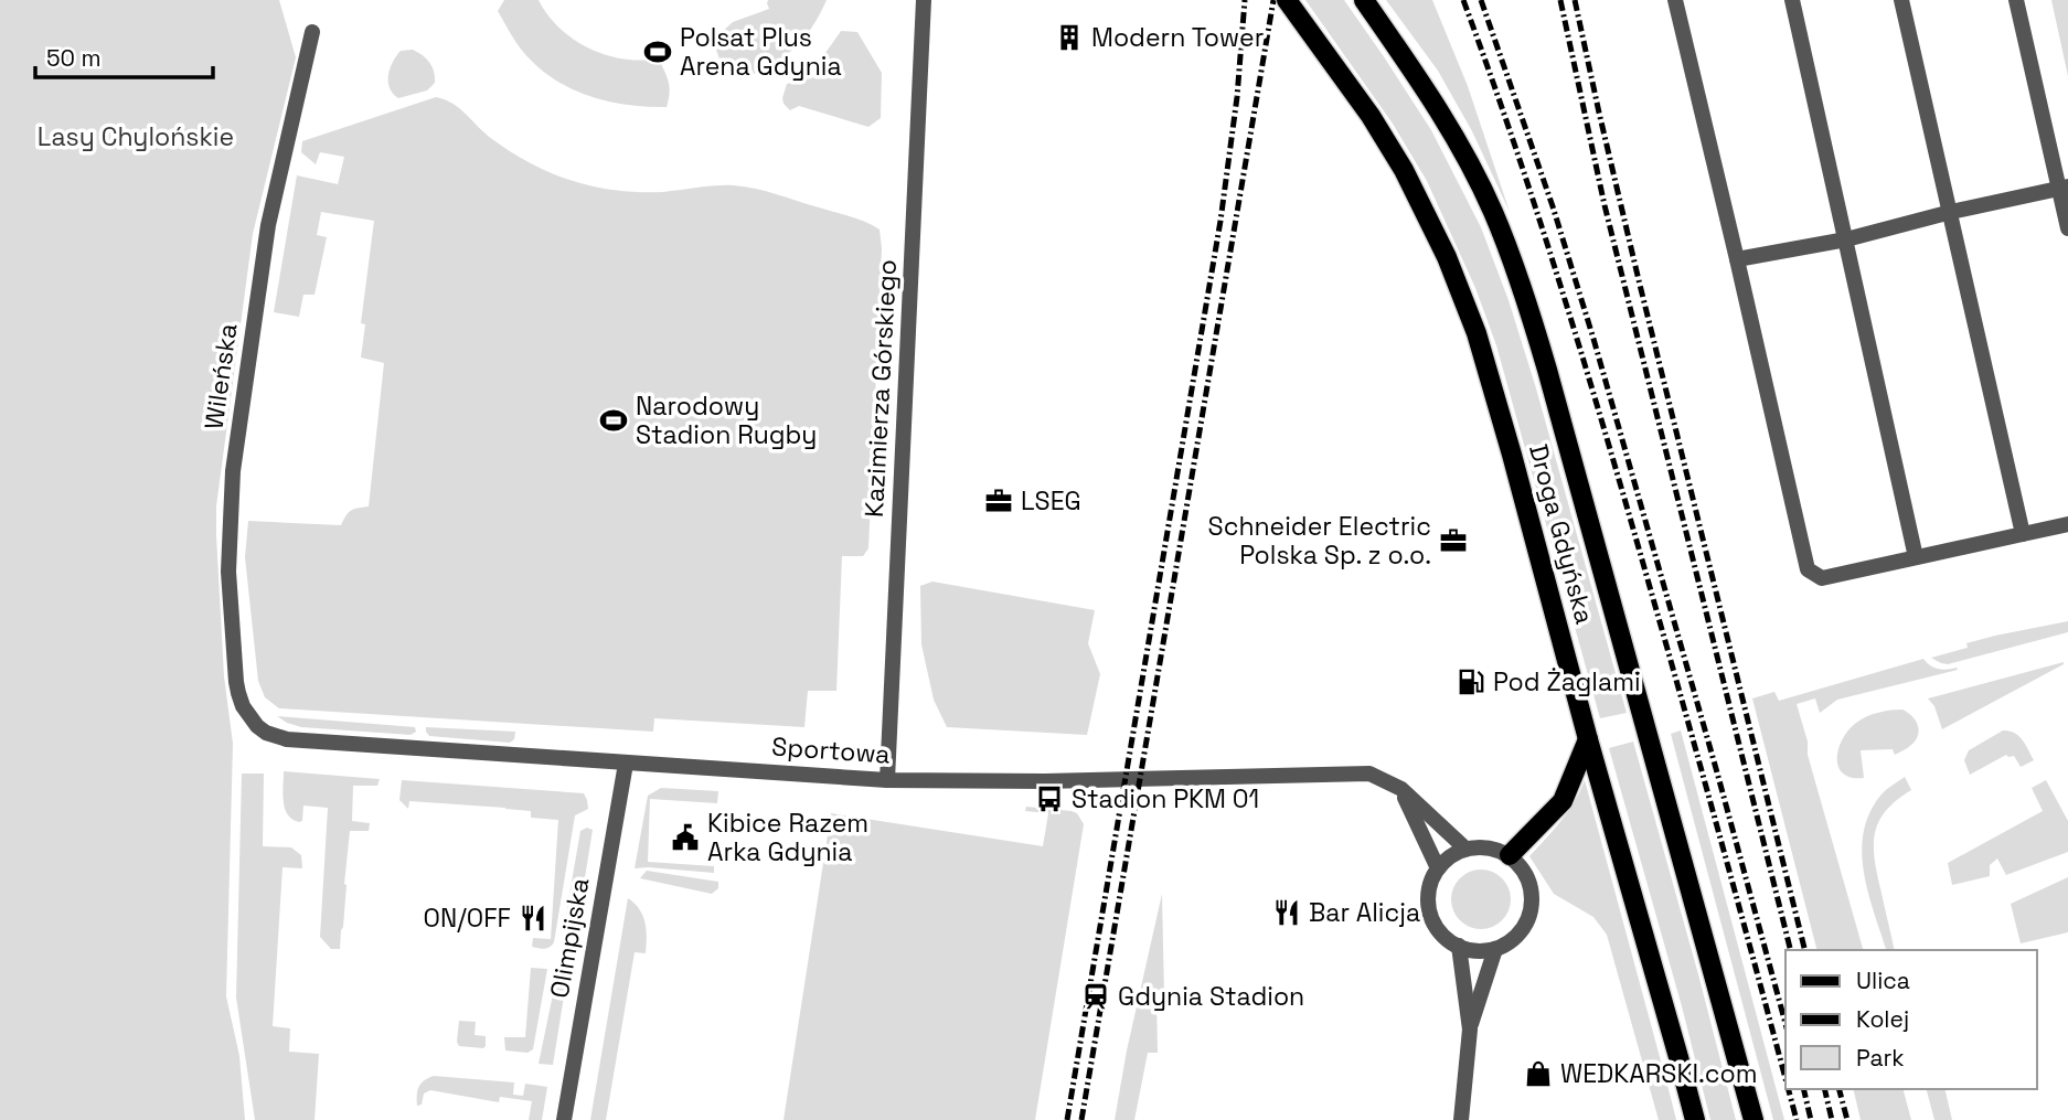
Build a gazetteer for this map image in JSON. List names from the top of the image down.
{
  "streets": {
    "main road": ["Droga Gdyńska"],
    "street": [
      "Wileńska",
      "Kazimierza Górskiego",
      "Sportowa",
      "Olimpijska"
    ]
  },
  "crossings": [
    ["Wileńska", "Sportowa"],
    ["Kazimierza Górskiego", "Sportowa"],
    ["Sportowa", "Olimpijska"]
  ],
  "parks": ["Lasy Chylońskie"],
  "places": {
    "building": ["Modern Tower"],
    "sports": ["Polsat Plus Arena Gdynia", "Narodowy Stadion Rugby"],
    "office": ["LSEG", "Schneider Electric Polska Sp. z o.o."],
    "fuel station": ["Pod Żaglami"],
    "bus stop": ["Stadion PKM 01"],
    "public building": ["Kibice Razem Arka Gdynia"],
    "restaurant": ["Bar Alicja", "ON/OFF"],
    "station": ["Gdynia Stadion"],
    "shop": ["WEDKARSKI.com"]
  },
  "legend": ["Ulica", "Kolej", "Park"],
  "scale_bar": "50 m"
}
